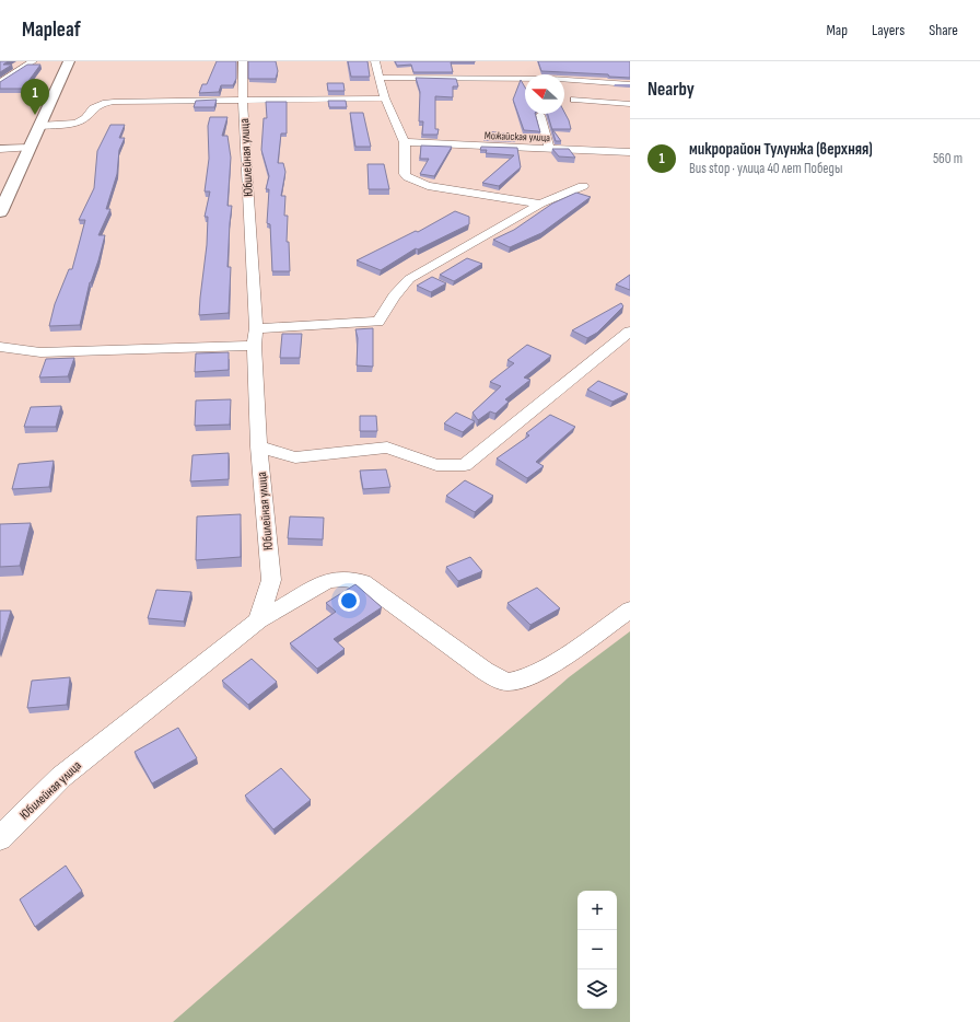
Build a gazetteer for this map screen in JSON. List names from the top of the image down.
{
  "streets": {
    "street": ["Можайская улица", "Юбилейная улица"]
  },
  "north": "left",
  "page": {
    "header": "Mapleaf",
    "nav": ["Map", "Layers", "Share"],
    "heading": "Nearby",
    "pins": "1",
    "list": [
      {
        "mark": "1",
        "name": "микрорайон Тулунжа (верхняя)",
        "note": "Bus stop · улица 40 лет Победы",
        "value": "560 m"
      }
    ],
    "map_buttons": ["+", "−"]
  }
}
